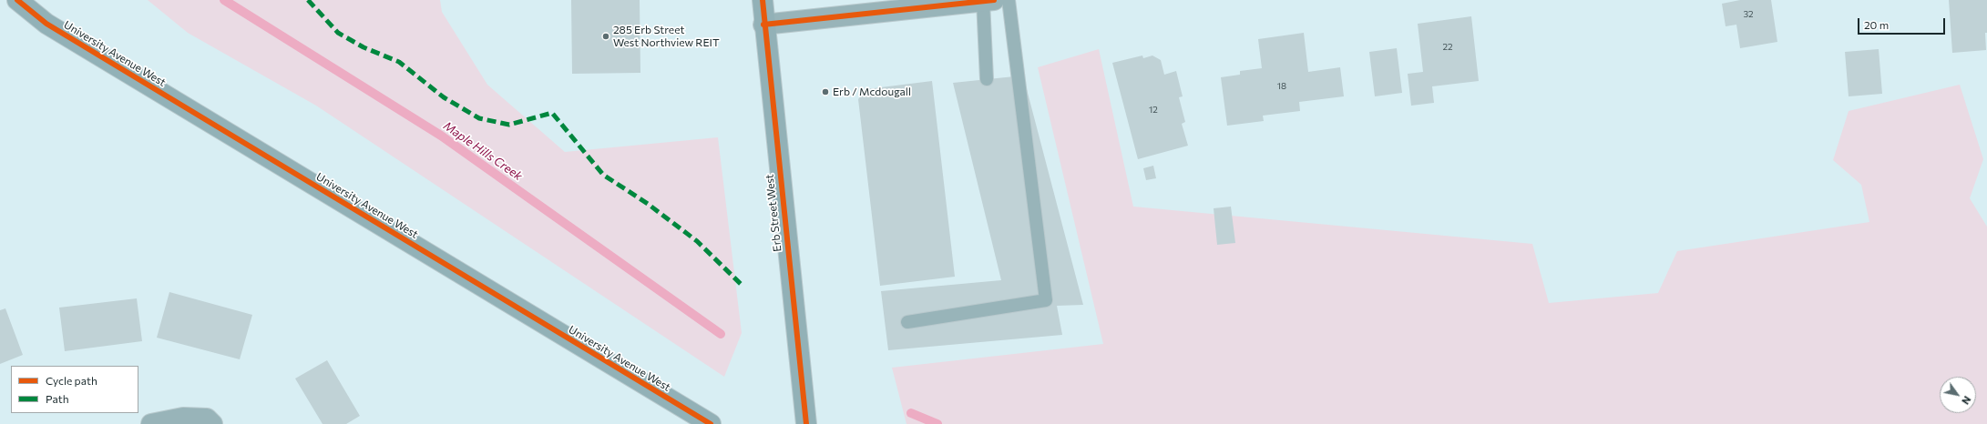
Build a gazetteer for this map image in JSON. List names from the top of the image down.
{
  "streets": {
    "main road": ["University Avenue West", "Erb Street West"]
  },
  "water": ["Maple Hills Creek"],
  "places": ["285 Erb Street West Northview REIT", "Erb / Mcdougall"],
  "house_numbers": [
    "32",
    "22",
    "18",
    "12"
  ],
  "legend": ["Cycle path", "Path"],
  "scale_bar": "20 m",
  "north": "bottom right"
}
